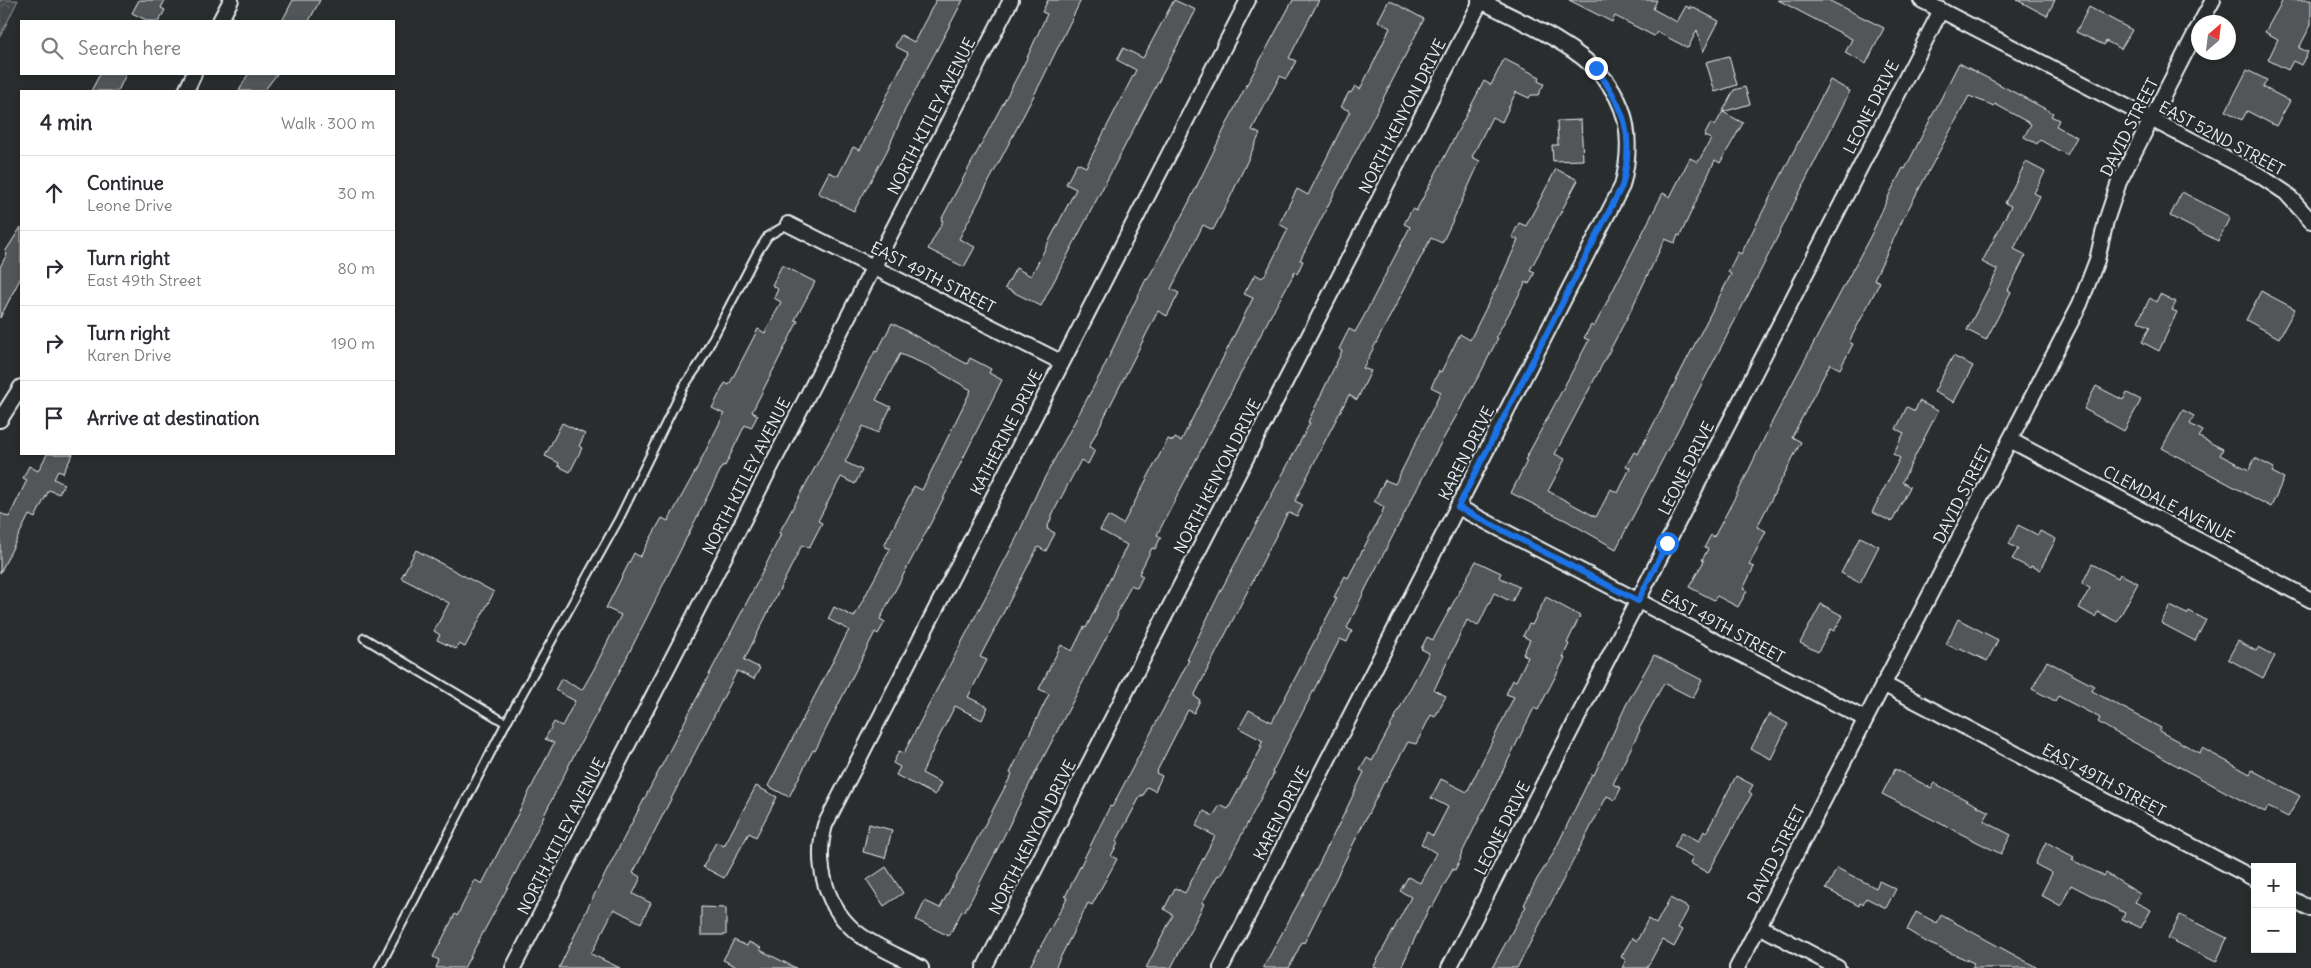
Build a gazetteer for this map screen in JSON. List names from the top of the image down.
{
  "streets": {
    "street": [
      "LEONE DRIVE",
      "NORTH KITLEY AVENUE",
      "NORTH KENYON DRIVE",
      "DAVID STREET",
      "EAST 52ND STREET",
      "EAST 49TH STREET",
      "KATHERINE DRIVE",
      "KAREN DRIVE",
      "CLEMDALE AVENUE"
    ]
  },
  "crossings": [
    ["LEONE DRIVE", "EAST 52ND STREET"],
    ["LEONE DRIVE", "EAST 49TH STREET"],
    ["NORTH KITLEY AVENUE", "EAST 49TH STREET"],
    ["NORTH KENYON DRIVE", "KAREN DRIVE"],
    ["DAVID STREET", "EAST 52ND STREET"],
    ["DAVID STREET", "EAST 49TH STREET"],
    ["DAVID STREET", "CLEMDALE AVENUE"],
    ["EAST 49TH STREET", "KATHERINE DRIVE"],
    ["EAST 49TH STREET", "KAREN DRIVE"]
  ],
  "north": "top right",
  "page": {
    "search": "Search here",
    "heading": ["4 min", "Walk · 300 m"],
    "list": [
      ["Continue", "Leone Drive", "30 m"],
      ["Turn right", "East 49th Street", "80 m"],
      ["Turn right", "Karen Drive", "190 m"],
      "Arrive at destination"
    ],
    "map_buttons": ["+", "−"]
  }
}
